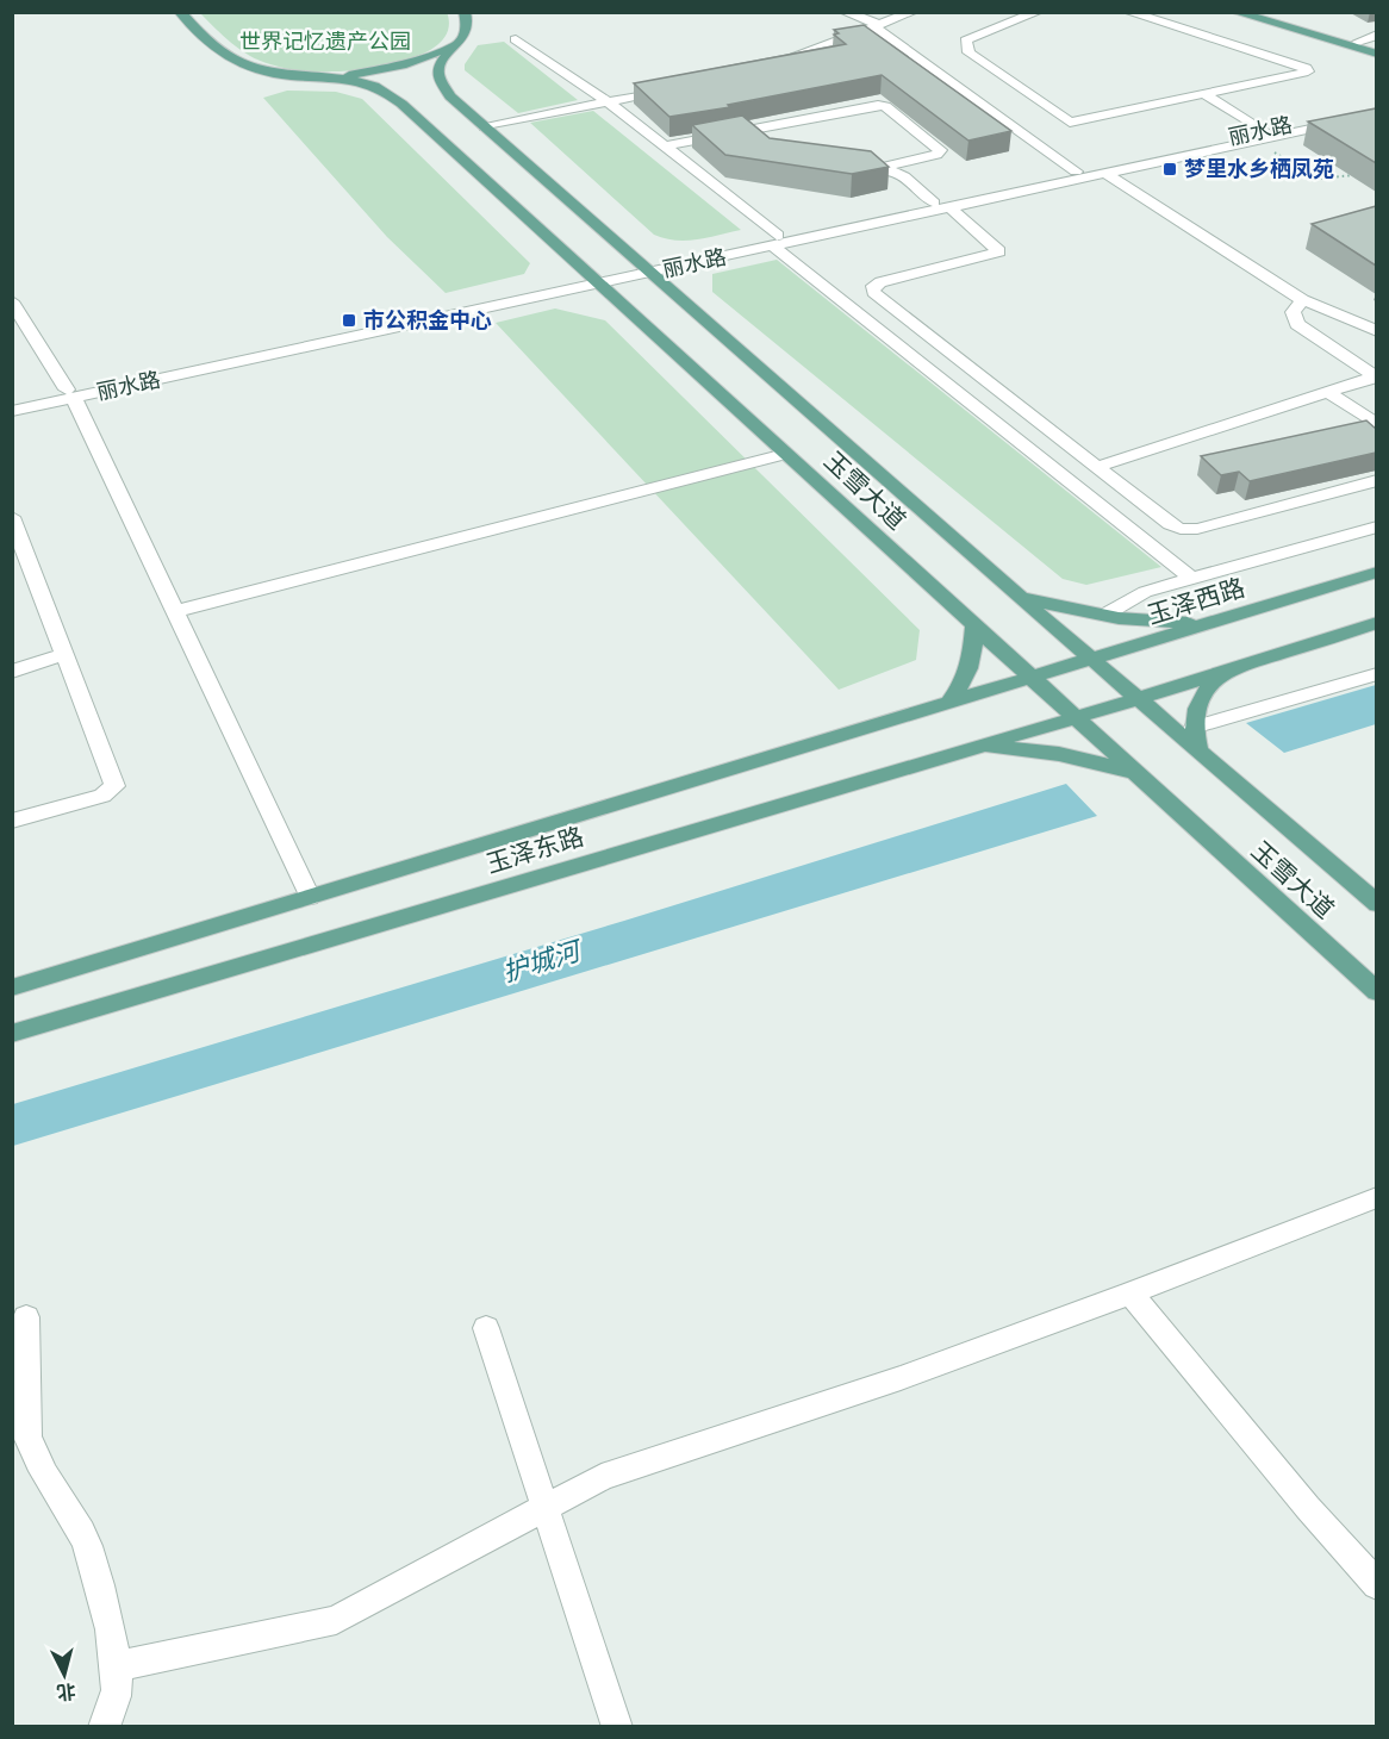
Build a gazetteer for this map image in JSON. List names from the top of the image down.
{
  "streets": {
    "main road": ["玉雪大道", "玉泽西路", "玉泽东路"],
    "street": ["丽水路"]
  },
  "crossings": [
    ["丽水路", "玉雪大道"],
    ["玉雪大道", "玉泽西路"],
    ["玉雪大道", "玉泽东路"],
    ["玉泽西路", "玉泽东路"]
  ],
  "water": ["护城河"],
  "parks": ["世界记忆遗产公园"],
  "places": {
    "transit": ["梦里水乡栖凤苑", "市公积金中心"]
  },
  "north": "bottom"
}
